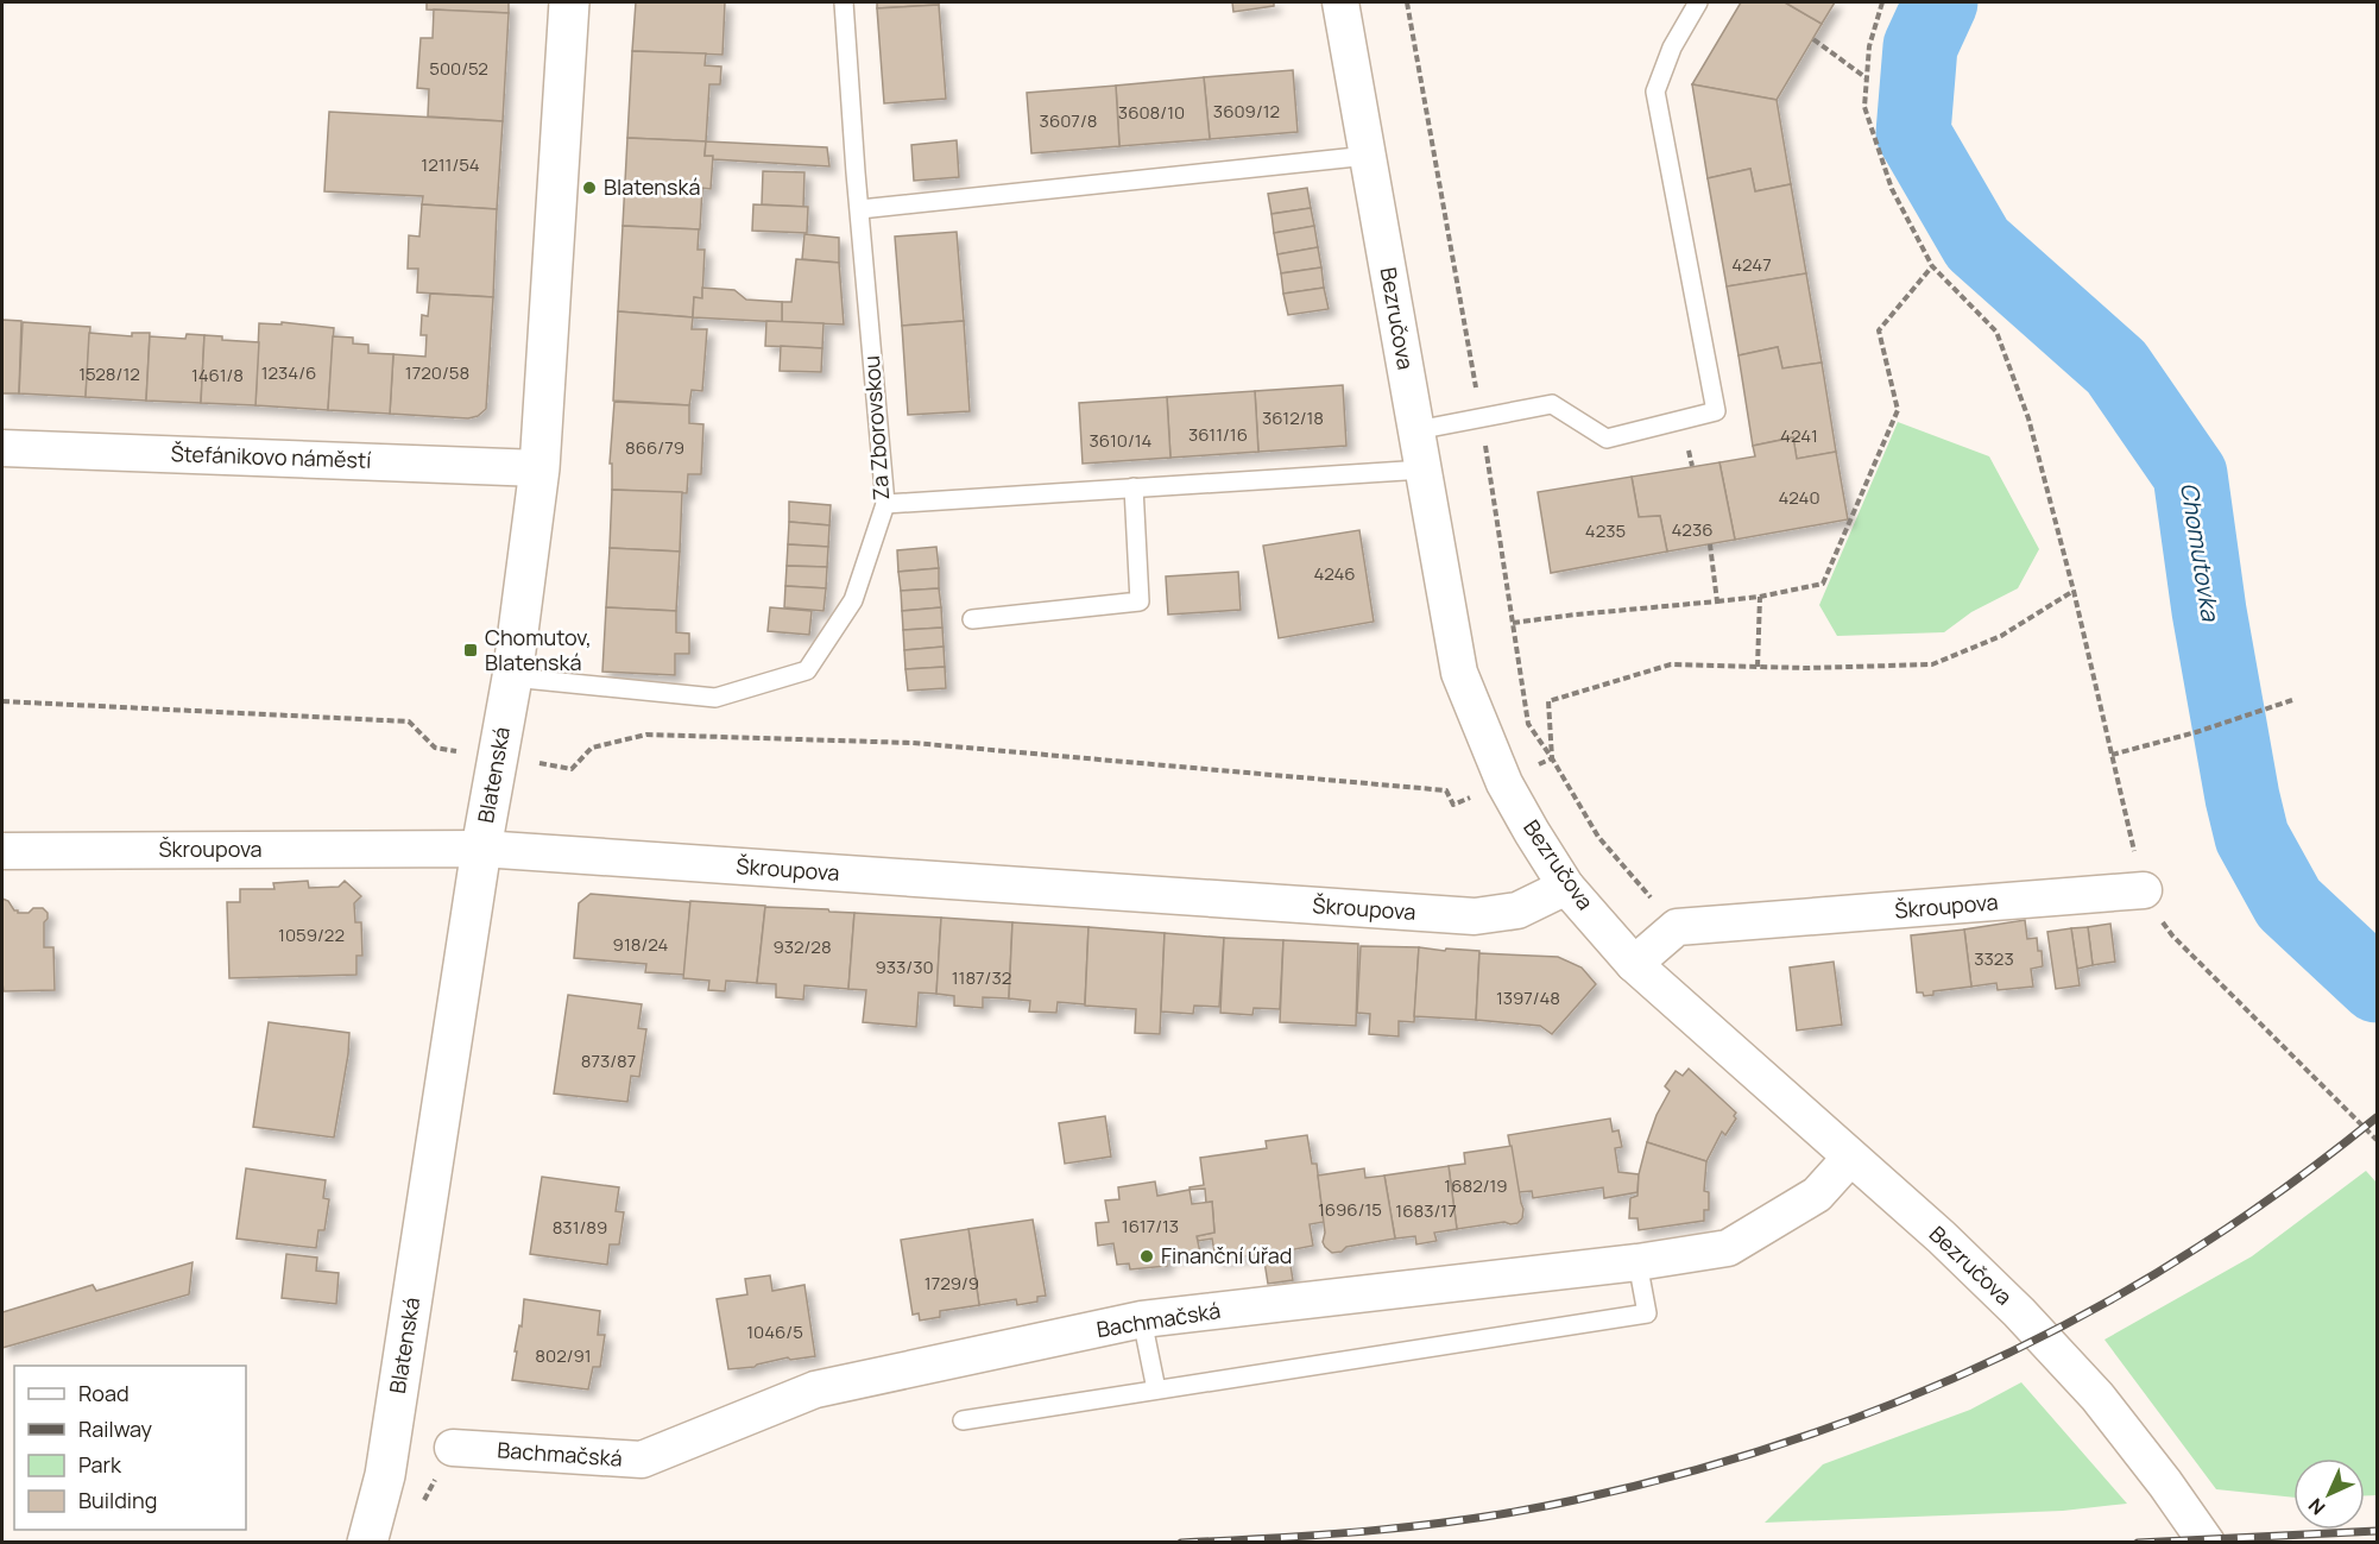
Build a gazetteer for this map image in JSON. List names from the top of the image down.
{
  "streets": {
    "street": [
      "Bezručova",
      "Štefánikovo náměstí",
      "Blatenská",
      "Škroupova",
      "Bachmačská"
    ],
    "lane": ["Za Zborovskou"]
  },
  "crossings": [
    ["Bezručova", "Škroupova"],
    ["Bezručova", "Bachmačská"],
    ["Za Zborovskou", "Blatenská"],
    ["Štefánikovo náměstí", "Blatenská"],
    ["Blatenská", "Škroupova"]
  ],
  "water": ["Chomutovka"],
  "places": {
    "other": ["Blatenská", "Finanční úřad"],
    "transit": ["Chomutov, Blatenská"]
  },
  "house_numbers": [
    "500/52",
    "3609/12",
    "3608/10",
    "3607/8",
    "1211/54",
    "4247",
    "1234/6",
    "1720/58",
    "1528/12",
    "1461/8",
    "3612/18",
    "3611/16",
    "4241",
    "3610/14",
    "866/79",
    "4240",
    "4236",
    "4235",
    "4246",
    "1059/22",
    "918/24",
    "932/28",
    "3323",
    "933/30",
    "1187/32",
    "1397/48",
    "873/87",
    "1682/19",
    "1696/15",
    "1683/17",
    "1617/13",
    "831/89",
    "1729/9",
    "1046/5",
    "802/91"
  ],
  "legend": [
    "Road",
    "Railway",
    "Park",
    "Building"
  ],
  "north": "bottom left"
}
